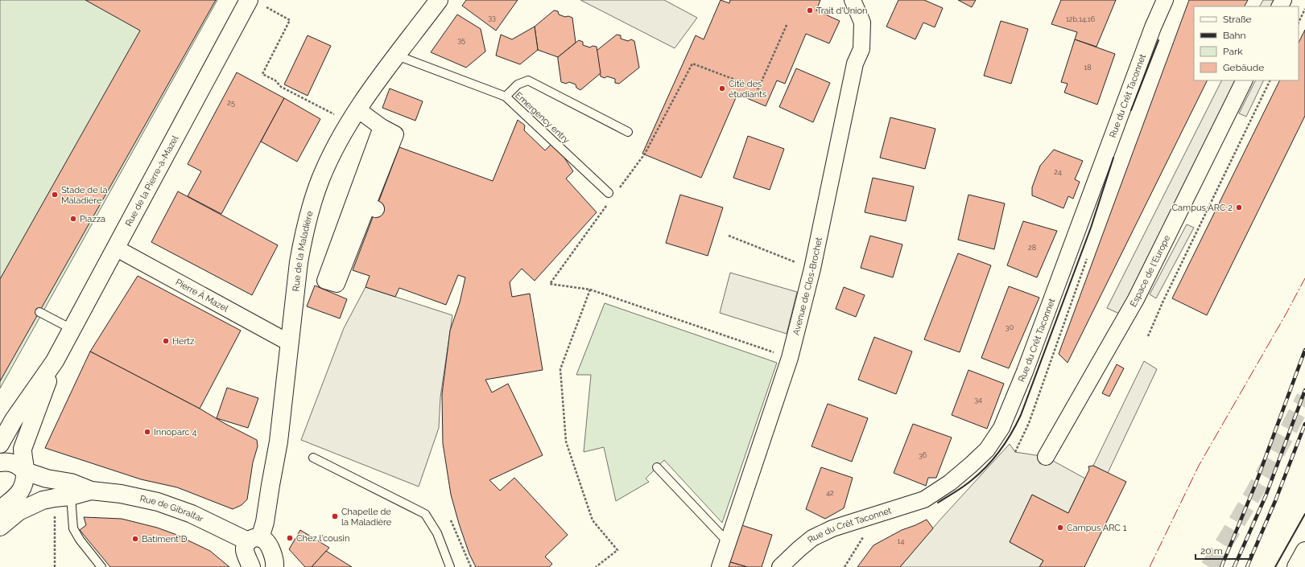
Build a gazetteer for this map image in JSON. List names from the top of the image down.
{
  "streets": {
    "street": [
      "Rue du Crêt Taconnet",
      "Rue de la Pierre-à-Mazel",
      "Rue de la Maladière",
      "Espace de l'Europe",
      "Avenue de Clos-Brochet",
      "Pierre À Mazel",
      "Rue de Gibraltar"
    ],
    "lane": ["Emergency entry"]
  },
  "crossings": [
    ["Emergency entry", "Rue de la Maladière"],
    ["Rue de la Pierre-à-Mazel", "Pierre À Mazel"],
    ["Rue de la Pierre-à-Mazel", "Rue de Gibraltar"],
    ["Rue de la Maladière", "Pierre À Mazel"],
    ["Rue de la Maladière", "Rue de Gibraltar"]
  ],
  "places": [
    "Trait d'Union",
    "Cité des étudiants",
    "Stade de la Maladière",
    "Campus ARC 2",
    "Piazza",
    "Hertz",
    "Innoparc 4",
    "Chapelle de la Maladière",
    "Campus ARC 1",
    "Chez l'cousin",
    "Batiment D"
  ],
  "house_numbers": [
    "33",
    "12b,14,16",
    "35",
    "18",
    "25",
    "24",
    "28",
    "30",
    "34",
    "36",
    "42",
    "14"
  ],
  "legend": [
    "Straße",
    "Bahn",
    "Park",
    "Gebäude"
  ],
  "scale_bar": "20 m"
}
